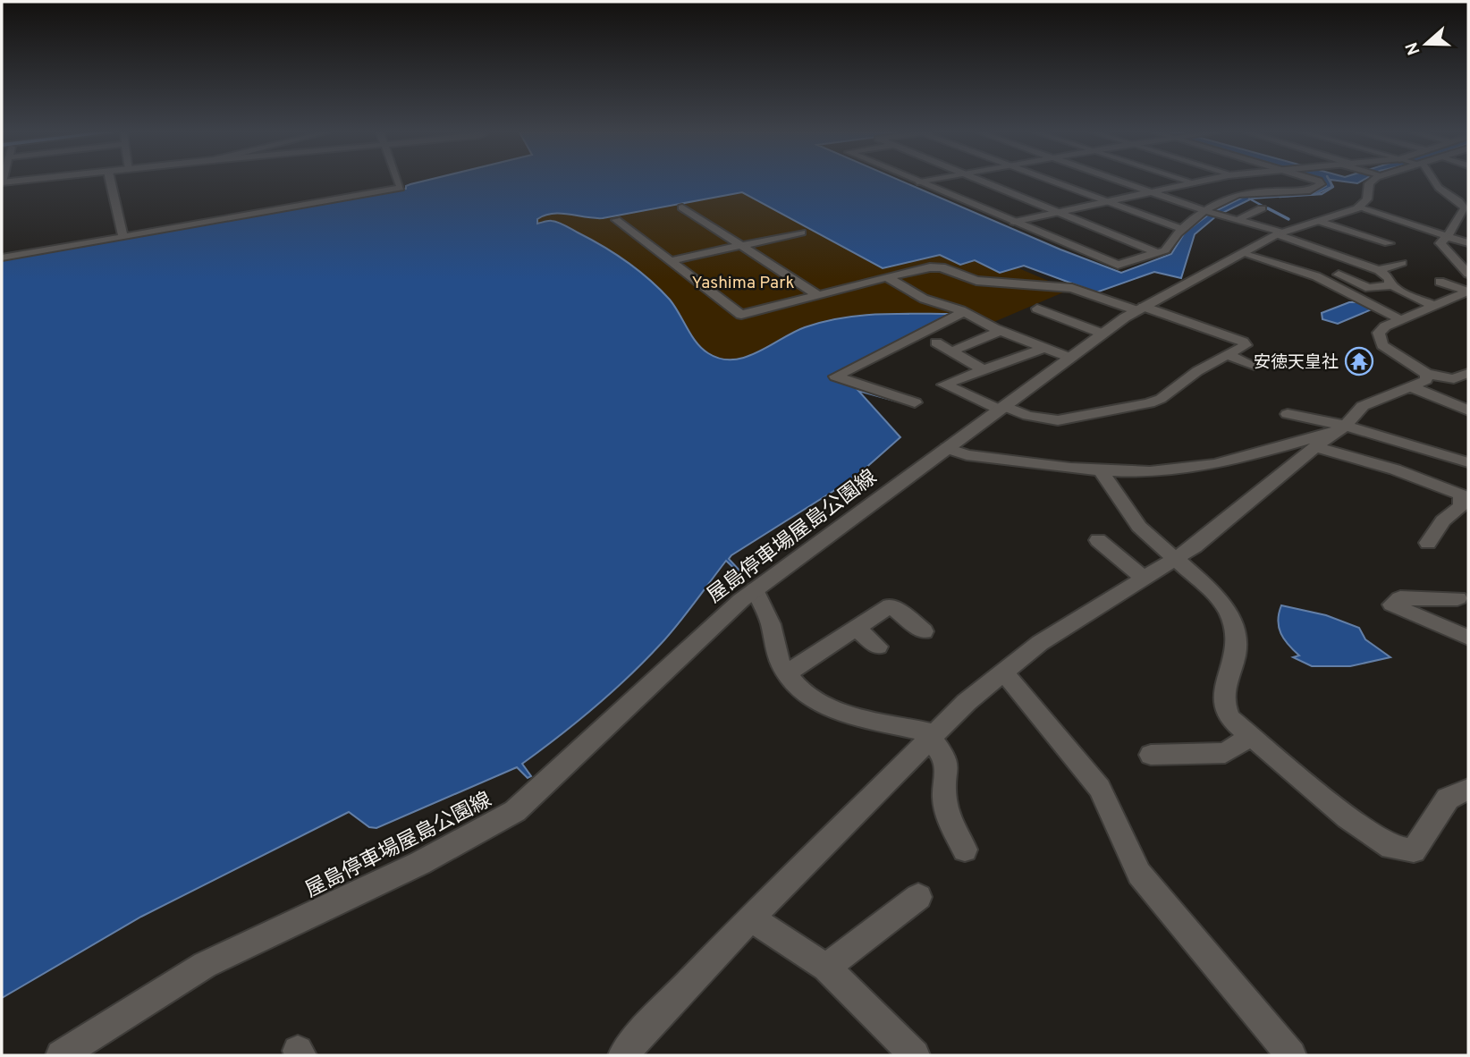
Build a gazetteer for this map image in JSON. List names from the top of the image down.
{
  "streets": {
    "street": ["屋島停車場屋島公園線"]
  },
  "parks": ["Yashima Park"],
  "places": {
    "temple": ["安徳天皇社"]
  },
  "north": "left"
}
